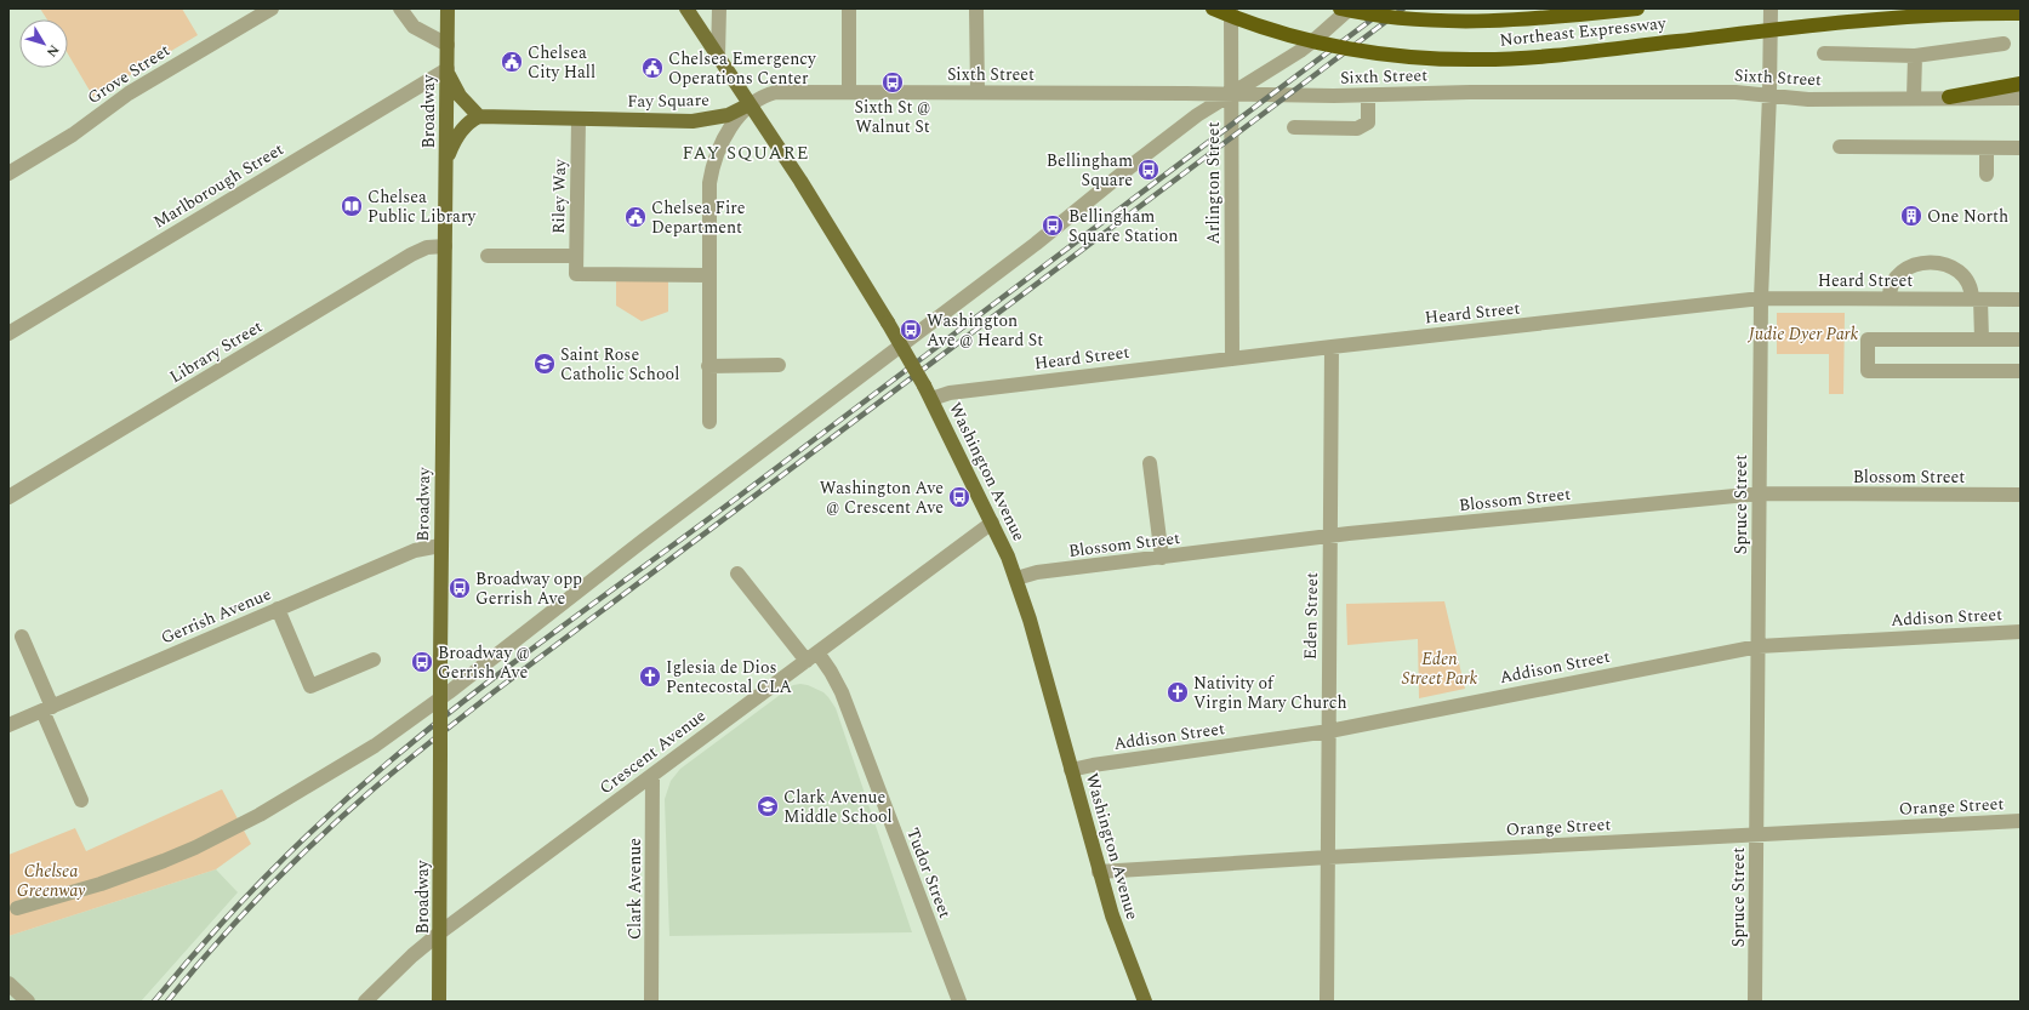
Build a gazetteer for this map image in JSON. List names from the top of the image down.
{
  "streets": {
    "highway": ["Northeast Expressway"],
    "main road": ["Fay Square", "Broadway", "Washington Avenue"],
    "street": [
      "Grove Street",
      "Sixth Street",
      "Arlington Street",
      "Marlborough Street",
      "Riley Way",
      "Heard Street",
      "Library Street",
      "Blossom Street",
      "Spruce Street",
      "Gerrish Avenue",
      "Eden Street",
      "Addison Street",
      "Crescent Avenue",
      "Orange Street",
      "Tudor Street",
      "Clark Avenue"
    ]
  },
  "crossings": [
    ["Sixth Street", "Fay Square"],
    ["Sixth Street", "Arlington Street"],
    ["Sixth Street", "Washington Avenue"],
    ["Sixth Street", "Spruce Street"],
    ["Fay Square", "Riley Way"],
    ["Fay Square", "Washington Avenue"],
    ["Broadway", "Marlborough Street"],
    ["Broadway", "Library Street"],
    ["Broadway", "Gerrish Avenue"],
    ["Broadway", "Crescent Avenue"],
    ["Arlington Street", "Heard Street"],
    ["Heard Street", "Washington Avenue"],
    ["Heard Street", "Spruce Street"],
    ["Heard Street", "Eden Street"],
    ["Washington Avenue", "Blossom Street"],
    ["Washington Avenue", "Addison Street"],
    ["Washington Avenue", "Crescent Avenue"],
    ["Washington Avenue", "Orange Street"],
    ["Blossom Street", "Spruce Street"],
    ["Blossom Street", "Eden Street"],
    ["Spruce Street", "Addison Street"],
    ["Spruce Street", "Orange Street"],
    ["Eden Street", "Addison Street"],
    ["Eden Street", "Orange Street"],
    ["Crescent Avenue", "Tudor Street"],
    ["Crescent Avenue", "Clark Avenue"]
  ],
  "districts": ["FAY SQUARE"],
  "parks": ["Judie Dyer Park", "Eden Street Park", "Chelsea Greenway"],
  "places": {
    "public building": ["Chelsea City Hall", "Chelsea Emergency Operations Center", "Chelsea Fire Department"],
    "bus stop": [
      "Sixth St @ Walnut St",
      "Bellingham Square",
      "Bellingham Square Station",
      "Washington Ave @ Heard St",
      "Washington Ave @ Crescent Ave",
      "Broadway opp Gerrish Ave",
      "Broadway @ Gerrish Ave"
    ],
    "library": ["Chelsea Public Library"],
    "building": ["One North"],
    "school or university": ["Saint Rose Catholic School", "Clark Avenue Middle School"],
    "church": ["Iglesia de Dios Pentecostal CLA", "Nativity of Virgin Mary Church"]
  },
  "north": "bottom right"
}
